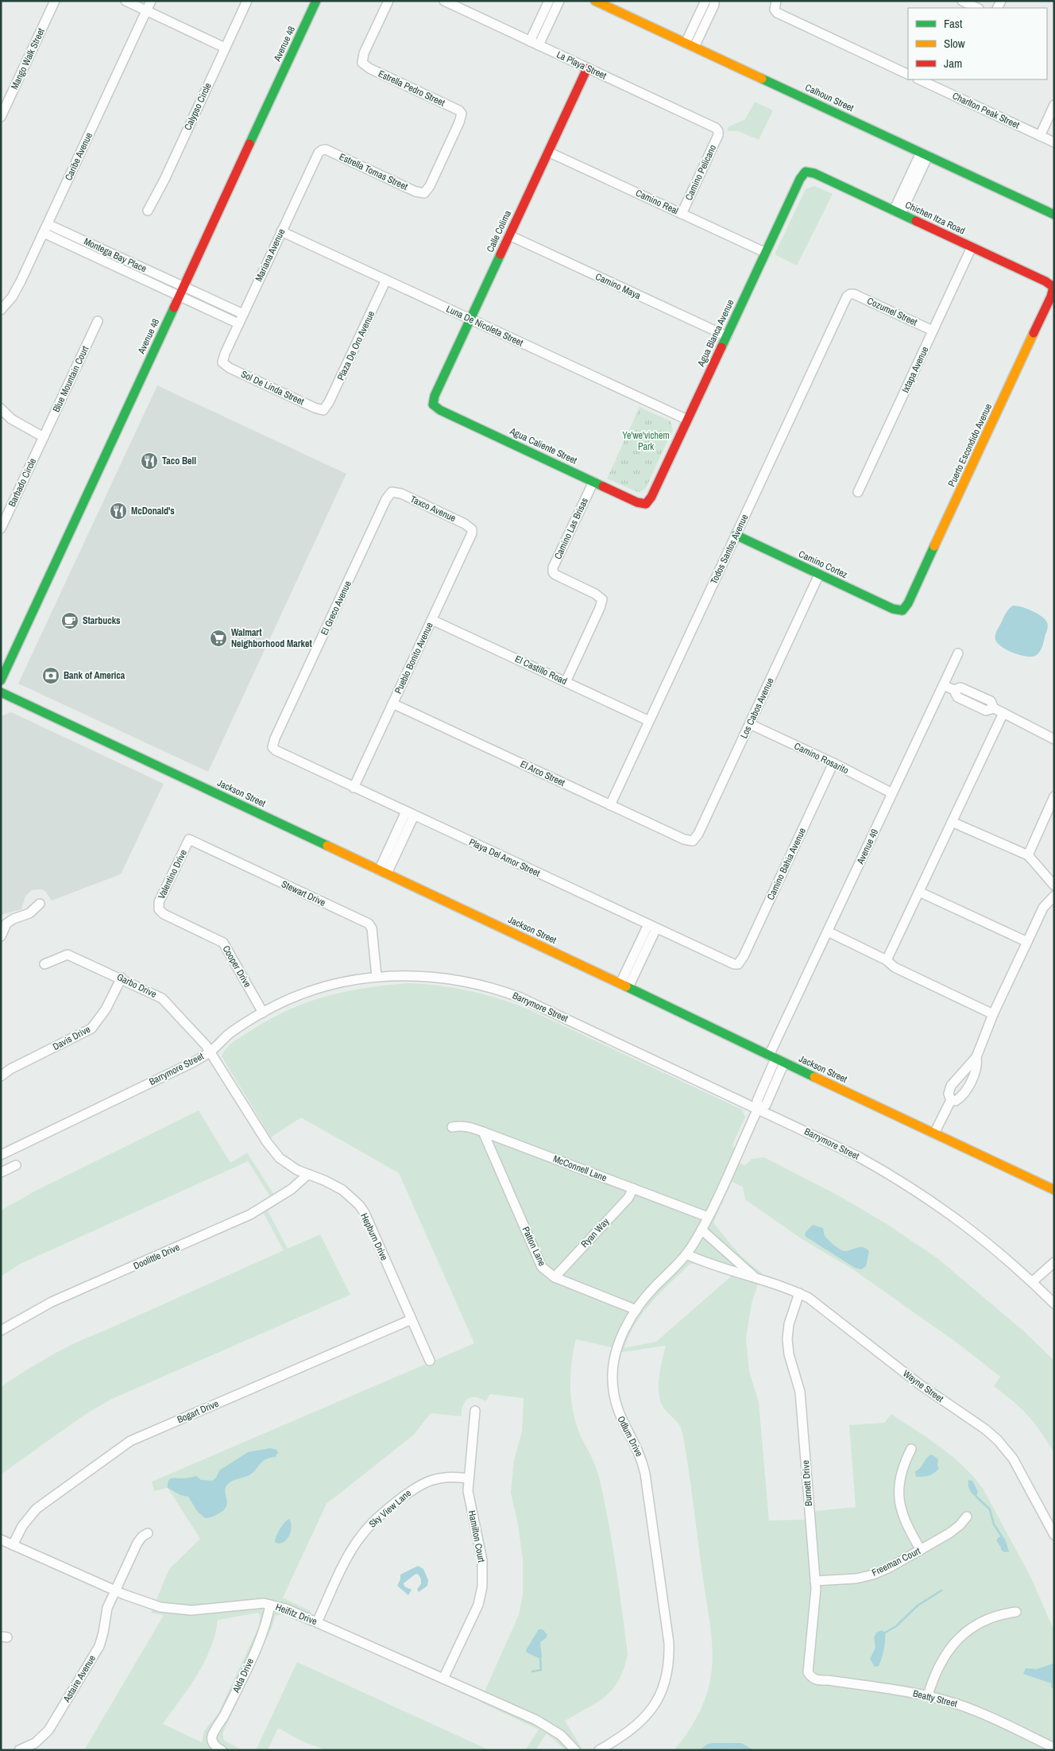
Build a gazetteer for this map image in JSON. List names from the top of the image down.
{
  "streets": {
    "street": [
      "Avenue 48",
      "Mango Walk Street",
      "La Playa Street",
      "Estrella Pedro Street",
      "Calhoun Street",
      "Calypso Circle",
      "Charlton Peak Street",
      "Caribe Avenue",
      "Estrella Tomas Street",
      "Camino Pelicano",
      "Camino Real",
      "Chichen Itza Road",
      "Calle Colima",
      "Montega Bay Place",
      "Mariana Avenue",
      "Camino Maya",
      "Cozumel Street",
      "Luna De Nicoleta Street",
      "Agua Blanca Avenue",
      "Plaza De Oro Avenue",
      "Ixtapa Avenue",
      "Blue Mountain Court",
      "Sol De Linda Street",
      "Puerto Escondido Avenue",
      "Agua Caliente Street",
      "Barbado Circle",
      "Taxco Avenue",
      "Camino Las Brisas",
      "Todos Santos Avenue",
      "Camino Cortez",
      "El Greco Avenue",
      "Pueblo Bonito Avenue",
      "El Castillo Road",
      "Los Cabos Avenue",
      "Camino Rosarito",
      "El Arco Street",
      "Jackson Street",
      "Avenue 49",
      "Playa Del Amor Street",
      "Camino Bahia Avenue",
      "Valentino Drive",
      "Stewart Drive",
      "Cooper Drive",
      "Garbo Drive",
      "Barrymore Street",
      "Davis Drive",
      "McConnell Lane",
      "Ryan Way",
      "Hepburn Drive",
      "Patton Lane",
      "Doolittle Drive",
      "Wayne Street",
      "Bogart Drive",
      "Odlum Drive",
      "Burnett Drive",
      "Sky View Lane",
      "Hamilton Court",
      "Freeman Court",
      "Heifitz Drive",
      "Alda Drive",
      "Astaire Avenue",
      "Beatty Street"
    ]
  },
  "crossings": [
    ["Avenue 48", "Montega Bay Place"],
    ["La Playa Street", "Camino Pelicano"],
    ["La Playa Street", "Calle Colima"],
    ["Estrella Pedro Street", "Estrella Tomas Street"],
    ["Caribe Avenue", "Montega Bay Place"],
    ["Estrella Tomas Street", "Mariana Avenue"],
    ["Camino Pelicano", "Camino Real"],
    ["Camino Real", "Calle Colima"],
    ["Camino Real", "Agua Blanca Avenue"],
    ["Chichen Itza Road", "Agua Blanca Avenue"],
    ["Chichen Itza Road", "Ixtapa Avenue"],
    ["Chichen Itza Road", "Puerto Escondido Avenue"],
    ["Calle Colima", "Camino Maya"],
    ["Calle Colima", "Luna De Nicoleta Street"],
    ["Calle Colima", "Agua Caliente Street"],
    ["Montega Bay Place", "Mariana Avenue"],
    ["Mariana Avenue", "Luna De Nicoleta Street"],
    ["Mariana Avenue", "Sol De Linda Street"],
    ["Camino Maya", "Agua Blanca Avenue"],
    ["Cozumel Street", "Ixtapa Avenue"],
    ["Cozumel Street", "Todos Santos Avenue"],
    ["Luna De Nicoleta Street", "Agua Blanca Avenue"],
    ["Luna De Nicoleta Street", "Plaza De Oro Avenue"],
    ["Agua Blanca Avenue", "Agua Caliente Street"],
    ["Plaza De Oro Avenue", "Sol De Linda Street"],
    ["Blue Mountain Court", "Barbado Circle"],
    ["Puerto Escondido Avenue", "Camino Cortez"],
    ["Agua Caliente Street", "Camino Las Brisas"],
    ["Taxco Avenue", "El Greco Avenue"],
    ["Taxco Avenue", "Pueblo Bonito Avenue"],
    ["Camino Las Brisas", "El Castillo Road"],
    ["Todos Santos Avenue", "Camino Cortez"],
    ["Todos Santos Avenue", "El Castillo Road"],
    ["Todos Santos Avenue", "El Arco Street"],
    ["Camino Cortez", "Los Cabos Avenue"],
    ["El Greco Avenue", "Playa Del Amor Street"],
    ["Pueblo Bonito Avenue", "El Castillo Road"],
    ["Pueblo Bonito Avenue", "El Arco Street"],
    ["Pueblo Bonito Avenue", "Playa Del Amor Street"],
    ["Los Cabos Avenue", "Camino Rosarito"],
    ["Los Cabos Avenue", "El Arco Street"],
    ["Camino Rosarito", "Avenue 49"],
    ["Camino Rosarito", "Camino Bahia Avenue"],
    ["Jackson Street", "Avenue 49"],
    ["Jackson Street", "Odlum Drive"],
    ["Avenue 49", "Odlum Drive"],
    ["Playa Del Amor Street", "Camino Bahia Avenue"],
    ["Valentino Drive", "Stewart Drive"],
    ["Valentino Drive", "Cooper Drive"],
    ["Stewart Drive", "Barrymore Street"],
    ["Cooper Drive", "Barrymore Street"],
    ["Garbo Drive", "Barrymore Street"],
    ["Garbo Drive", "Davis Drive"],
    ["Garbo Drive", "Hepburn Drive"],
    ["Barrymore Street", "Hepburn Drive"],
    ["Barrymore Street", "Odlum Drive"],
    ["McConnell Lane", "Ryan Way"],
    ["McConnell Lane", "Patton Lane"],
    ["McConnell Lane", "Odlum Drive"],
    ["Ryan Way", "Patton Lane"],
    ["Hepburn Drive", "Doolittle Drive"],
    ["Hepburn Drive", "Bogart Drive"],
    ["Patton Lane", "Odlum Drive"],
    ["Wayne Street", "Odlum Drive"],
    ["Wayne Street", "Burnett Drive"],
    ["Bogart Drive", "Heifitz Drive"],
    ["Burnett Drive", "Freeman Court"],
    ["Burnett Drive", "Beatty Street"],
    ["Sky View Lane", "Hamilton Court"],
    ["Sky View Lane", "Heifitz Drive"],
    ["Hamilton Court", "Heifitz Drive"],
    ["Heifitz Drive", "Alda Drive"],
    ["Heifitz Drive", "Astaire Avenue"]
  ],
  "parks": ["Ye'we'vichem Park"],
  "places": {
    "restaurant": ["Taco Bell", "McDonald's"],
    "cafe": ["Starbucks"],
    "supermarket": ["Walmart Neighborhood Market"],
    "bank": ["Bank of America"]
  },
  "legend": ["Fast", "Slow", "Jam"]
}
